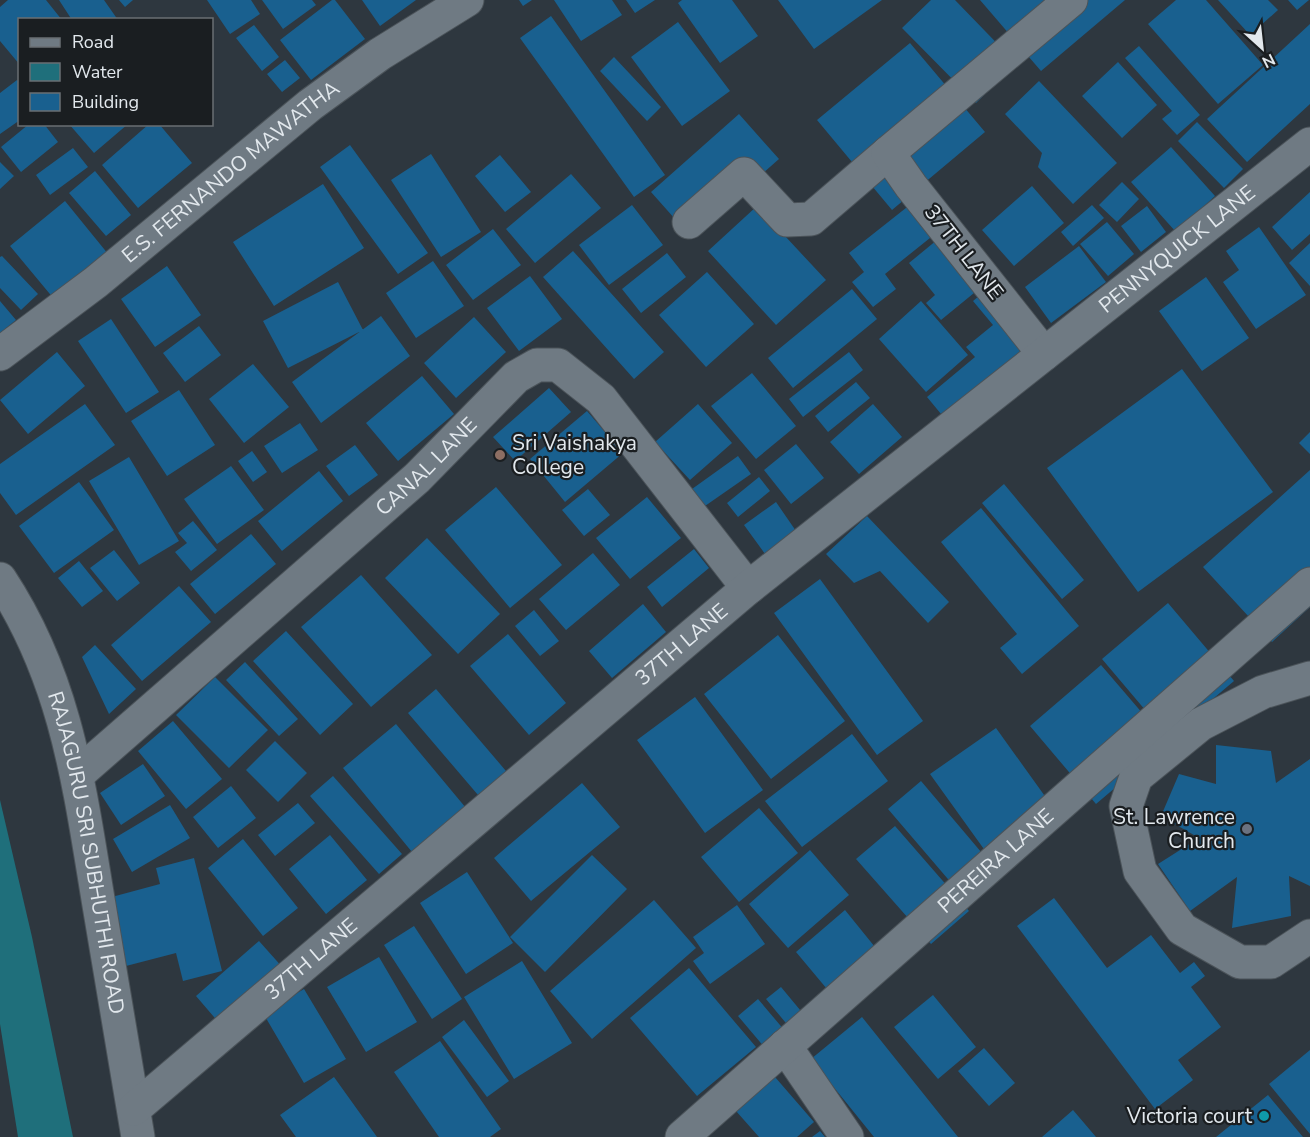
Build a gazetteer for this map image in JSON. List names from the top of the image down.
{
  "streets": {
    "street": [
      "E.S. FERNANDO MAWATHA",
      "PENNYQUICK LANE",
      "37TH LANE",
      "CANAL LANE",
      "RAJAGURU SRI SUBHUTHI ROAD",
      "PEREIRA LANE"
    ]
  },
  "crossings": [
    ["PENNYQUICK LANE", "37TH LANE"],
    ["37TH LANE", "CANAL LANE"],
    ["37TH LANE", "RAJAGURU SRI SUBHUTHI ROAD"],
    ["CANAL LANE", "RAJAGURU SRI SUBHUTHI ROAD"]
  ],
  "places": ["Sri Vaishakya College", "St. Lawrence Church", "Victoria court"],
  "legend": ["Road", "Water", "Building"],
  "north": "bottom right"
}
